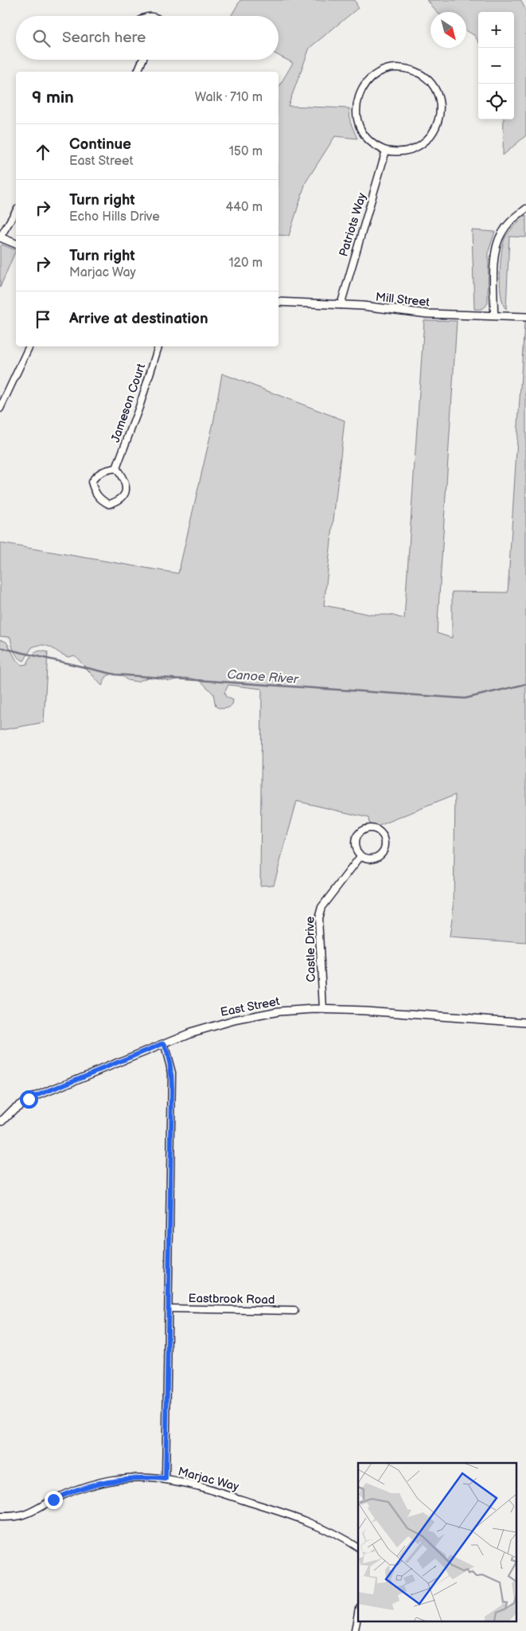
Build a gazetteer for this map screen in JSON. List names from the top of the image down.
{
  "streets": {
    "street": [
      "Patriots Way",
      "Mill Street",
      "Jameson Court",
      "Castle Drive",
      "East Street",
      "Eastbrook Road",
      "Marjac Way"
    ]
  },
  "crossings": [
    ["Patriots Way", "Mill Street"],
    ["Castle Drive", "East Street"]
  ],
  "water": ["Canoe River"],
  "north": "bottom right",
  "page": {
    "map_buttons": ["+", "−"],
    "search": "Search here",
    "heading": ["9 min", "Walk · 710 m"],
    "list": [
      ["Continue", "East Street", "150 m"],
      ["Turn right", "Echo Hills Drive", "440 m"],
      ["Turn right", "Marjac Way", "120 m"],
      "Arrive at destination"
    ]
  }
}
